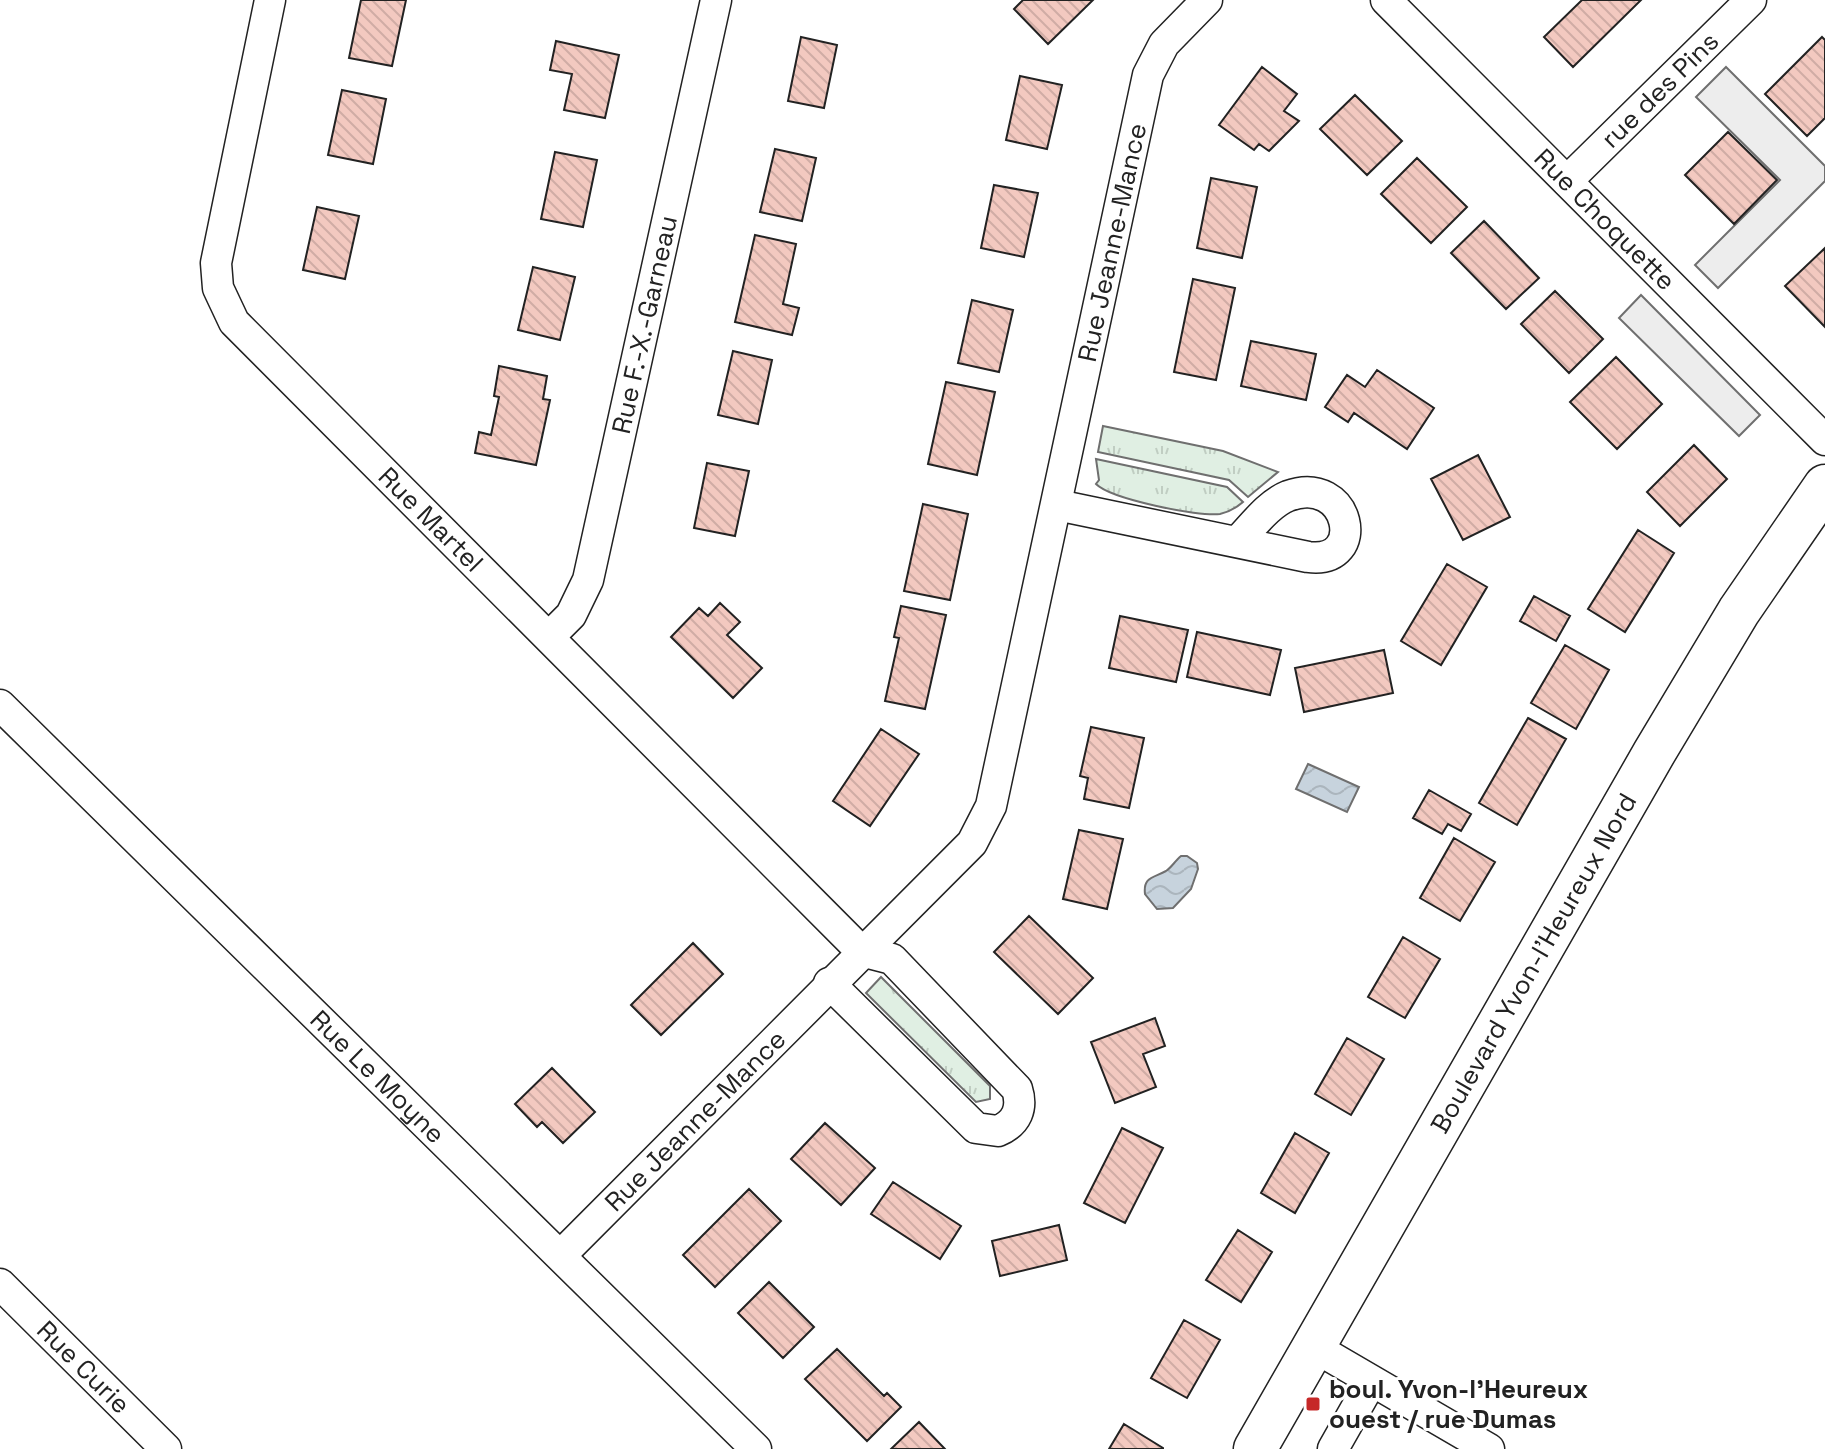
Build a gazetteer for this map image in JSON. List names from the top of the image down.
{
  "streets": {
    "street": [
      "rue des Pins",
      "Rue Choquette",
      "Rue Jeanne-Mance",
      "Rue F.-X.-Garneau",
      "Rue Martel",
      "Boulevard Yvon-l'Heureux Nord",
      "Rue Le Moyne",
      "Rue Curie"
    ]
  },
  "crossings": [
    ["rue des Pins", "Rue Choquette"],
    ["Rue Jeanne-Mance", "Rue Martel"],
    ["Rue Jeanne-Mance", "Rue Le Moyne"],
    ["Rue F.-X.-Garneau", "Rue Martel"]
  ],
  "places": {
    "transit": ["boul. Yvon-l'Heureux ouest / rue Dumas"]
  }
}
